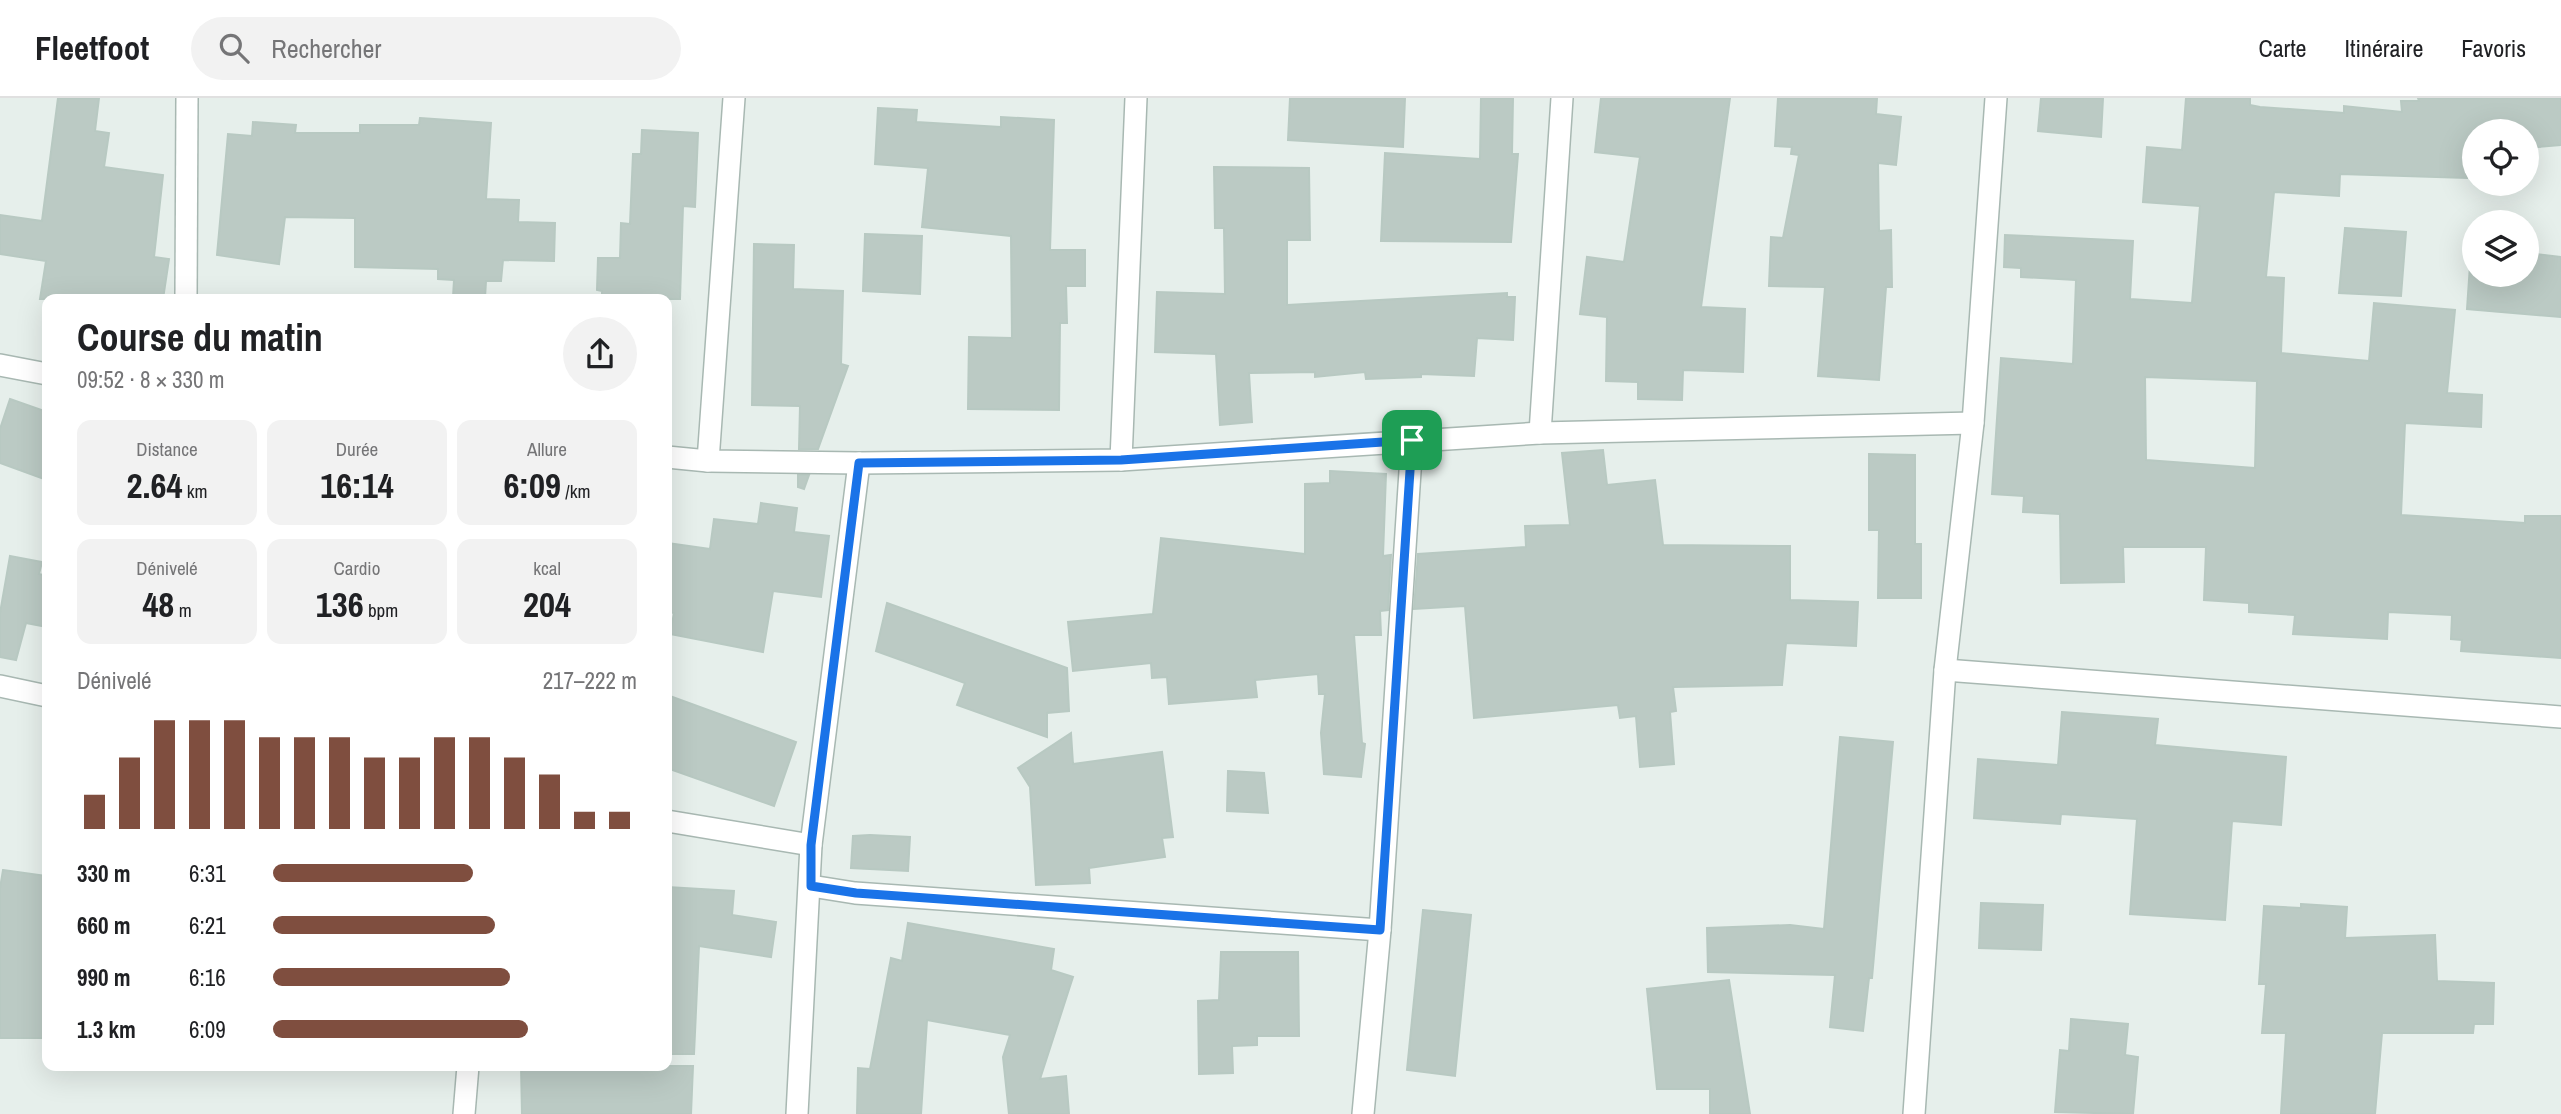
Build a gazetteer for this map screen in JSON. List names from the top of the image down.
{
  "page": {
    "header": "Fleetfoot",
    "search": "Rechercher",
    "nav": ["Carte", "Itinéraire", "Favoris"],
    "heading": ["Course du matin", "09:52 · 8 × 330 m"],
    "stats": [
      ["Distance", "2.64 km"],
      ["Durée", "16:14"],
      ["Allure", "6:09 /km"],
      ["Dénivelé", "48 m"],
      ["Cardio", "136 bpm"],
      ["kcal", "204"]
    ],
    "chart": ["Dénivelé", "217–222 m"],
    "list": [
      {
        "name": "330 m",
        "note": "6:31"
      },
      {
        "name": "660 m",
        "note": "6:21"
      },
      {
        "name": "990 m",
        "note": "6:16"
      },
      {
        "name": "1.3 km",
        "note": "6:09"
      }
    ]
  }
}
